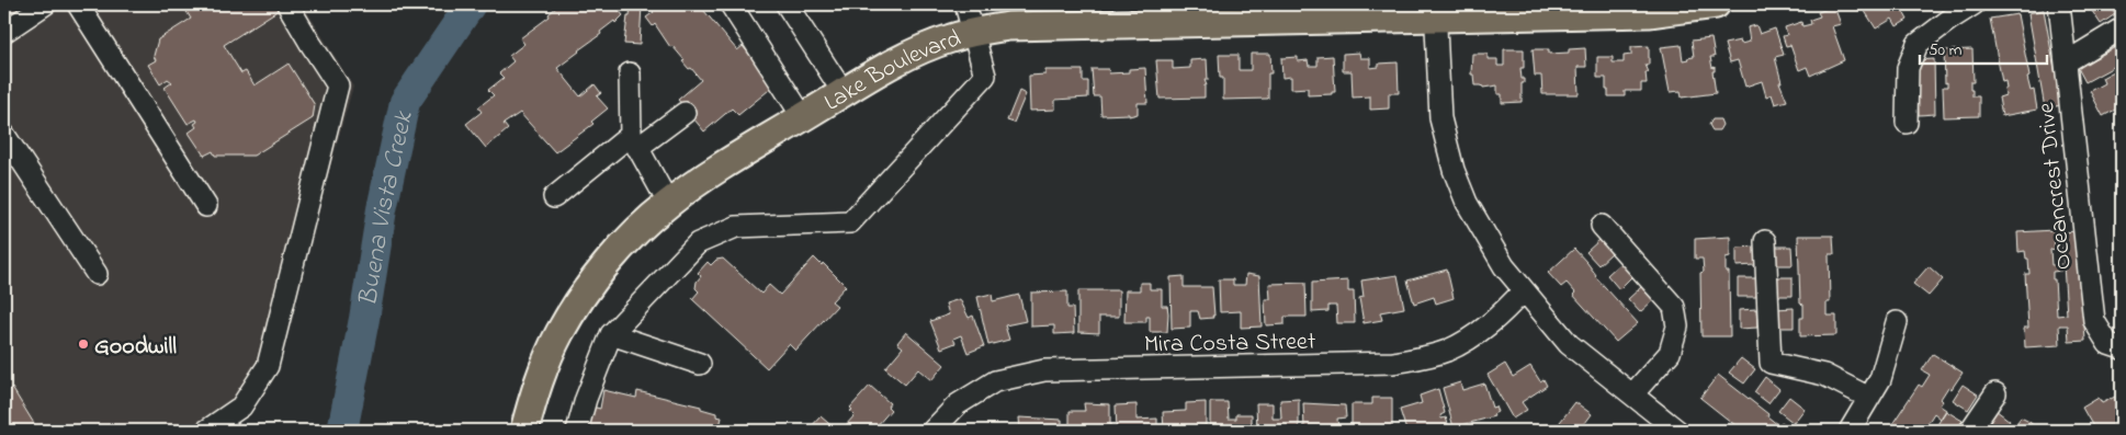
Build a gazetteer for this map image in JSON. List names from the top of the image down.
{
  "streets": {
    "main road": ["Lake Boulevard"],
    "street": ["Oceancrest Drive", "Mira Costa Street"]
  },
  "water": ["Buena Vista Creek"],
  "places": ["Goodwill"],
  "scale_bar": "50 m"
}
